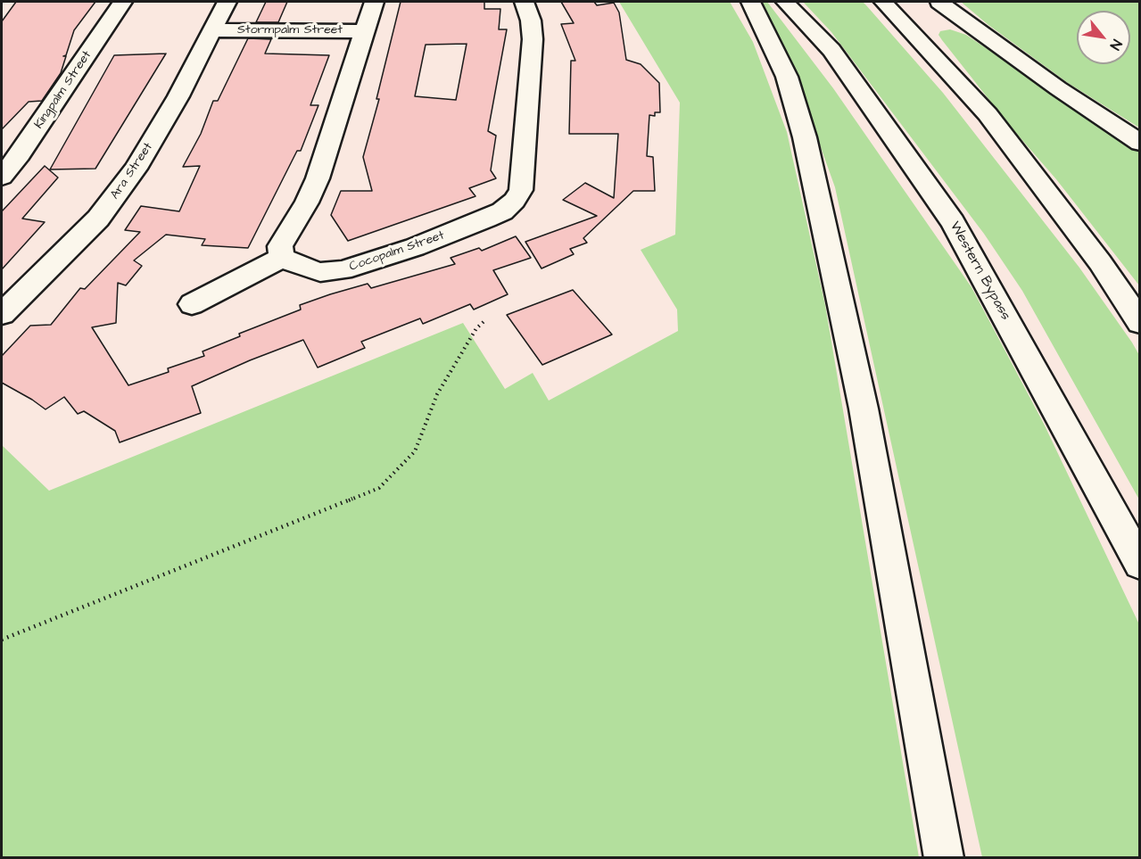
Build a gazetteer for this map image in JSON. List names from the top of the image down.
{
  "streets": {
    "main road": [
      "Stormpalm Street",
      "Kingpalm Street",
      "Ara Street",
      "Cocopalm Street",
      "Western Bypass"
    ]
  },
  "crossings": [
    ["Stormpalm Street", "Ara Street"]
  ],
  "north": "bottom right"
}
